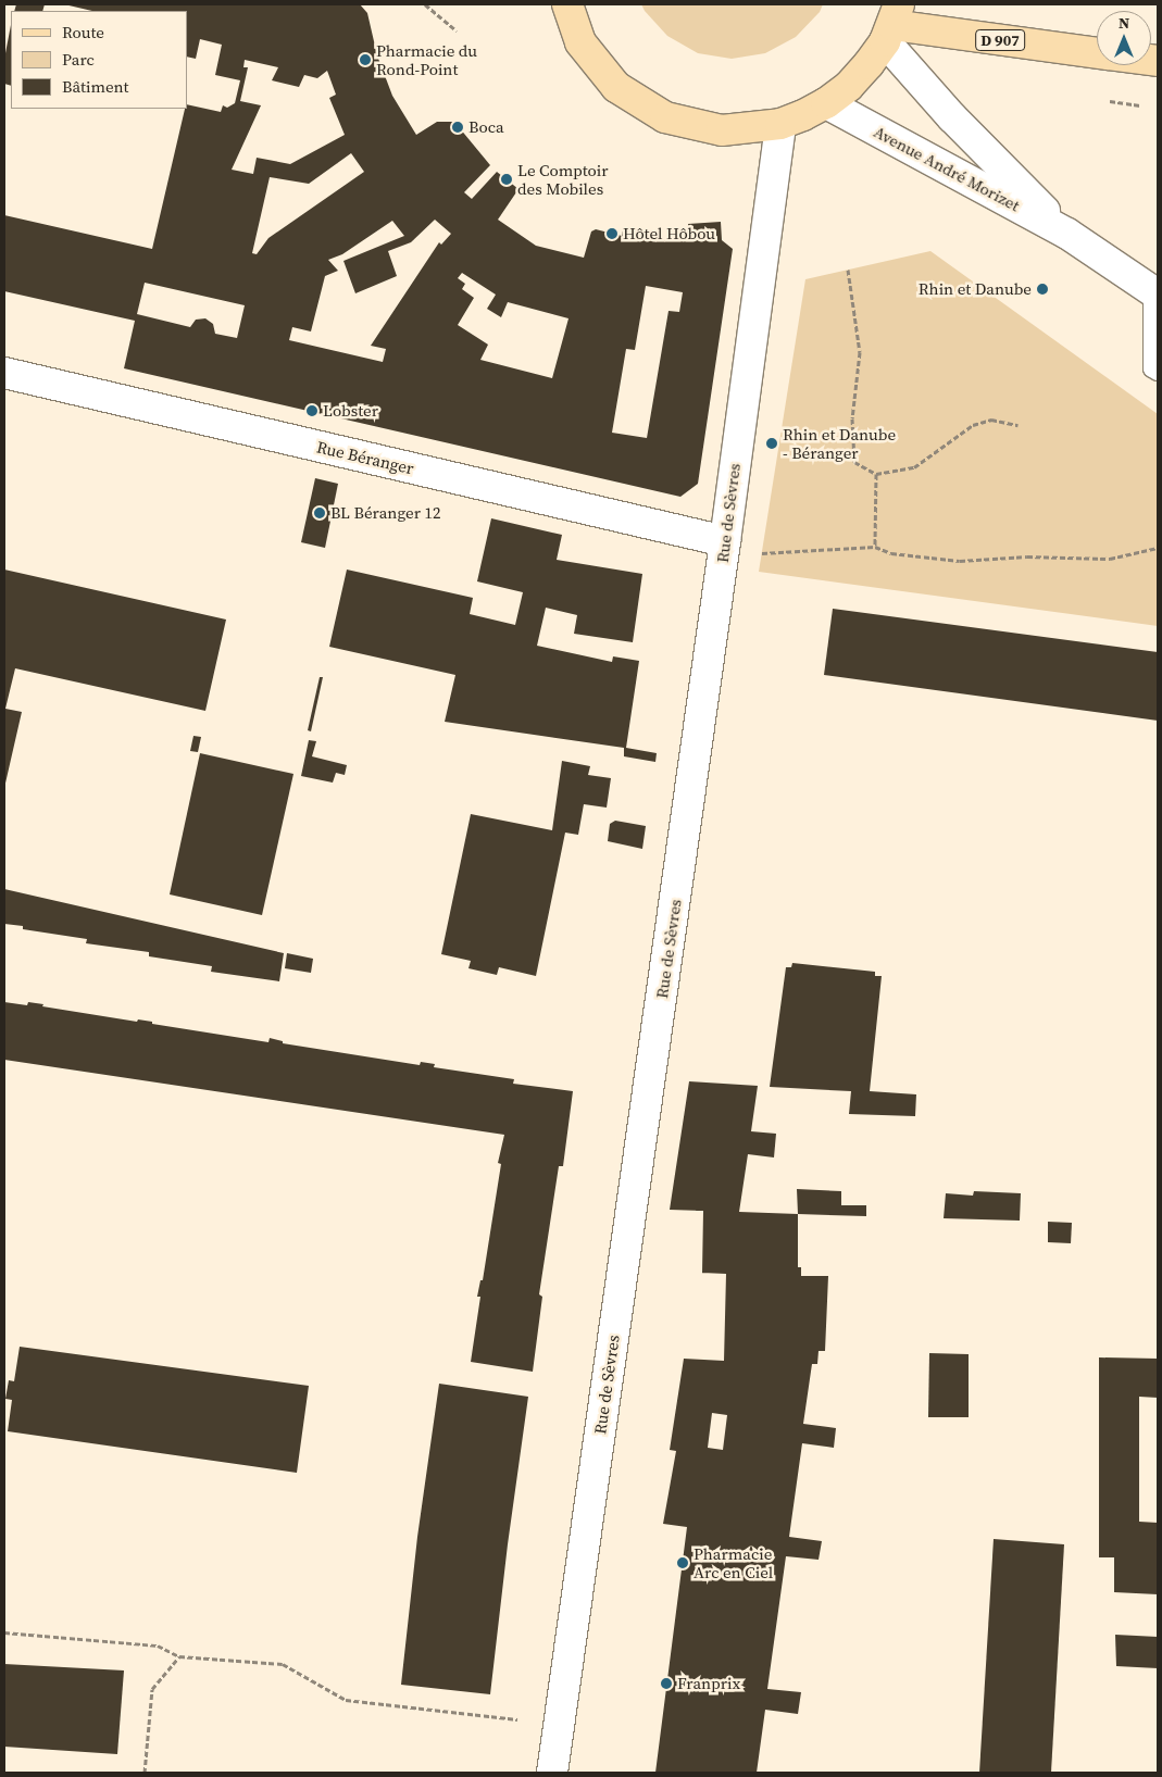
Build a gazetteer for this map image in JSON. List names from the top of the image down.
{
  "streets": {
    "main road": ["D 907"],
    "street": ["Avenue André Morizet", "Rue Béranger", "Rue de Sèvres"]
  },
  "crossings": [
    ["D 907", "Avenue André Morizet"],
    ["Rue Béranger", "Rue de Sèvres"]
  ],
  "places": [
    "Pharmacie du Rond-Point",
    "Boca",
    "Le Comptoir des Mobiles",
    "Hôtel Hôbou",
    "Rhin et Danube",
    "Lobster",
    "Rhin et Danube - Béranger",
    "BL Béranger 12",
    "Pharmacie Arc en Ciel",
    "Franprix"
  ],
  "legend": ["Route", "Parc", "Bâtiment"],
  "north": "top"
}
